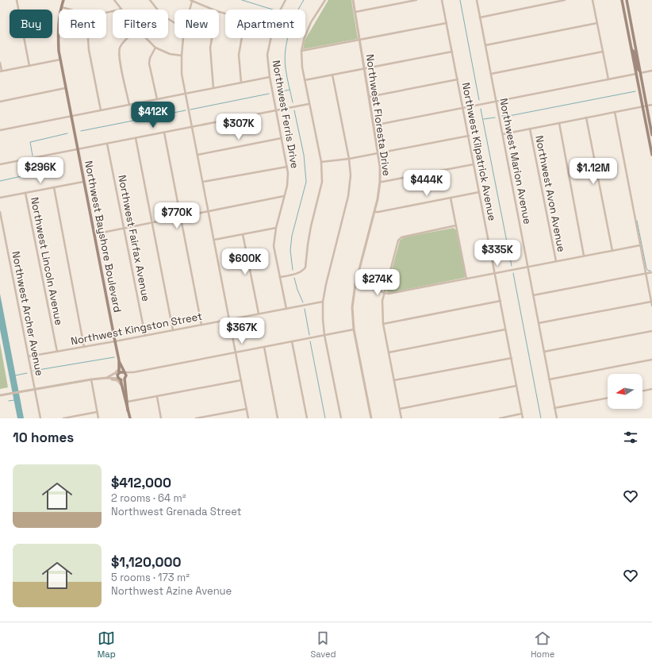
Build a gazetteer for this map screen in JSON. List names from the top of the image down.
{
  "streets": {
    "main road": ["Northwest Bayshore Boulevard"],
    "street": [
      "Northwest Ferris Drive",
      "Northwest Floresta Drive",
      "Northwest Kilpatrick Avenue",
      "Northwest Marion Avenue",
      "Northwest Avon Avenue",
      "Northwest Fairfax Avenue",
      "Northwest Lincoln Avenue",
      "Northwest Archer Avenue",
      "Northwest Kingston Street"
    ]
  },
  "crossings": [
    ["Northwest Ferris Drive", "Northwest Kingston Street"],
    ["Northwest Bayshore Boulevard", "Northwest Kingston Street"],
    ["Northwest Fairfax Avenue", "Northwest Kingston Street"],
    ["Northwest Lincoln Avenue", "Northwest Kingston Street"],
    ["Northwest Archer Avenue", "Northwest Kingston Street"]
  ],
  "north": "left",
  "page": {
    "chip": [
      "Buy",
      "Rent",
      "Filters",
      "New",
      "Apartment"
    ],
    "price": [
      "$412K",
      "$307K",
      "$296K",
      "$1.12M",
      "$444K",
      "$770K",
      "$335K",
      "$600K",
      "$274K",
      "$367K"
    ],
    "heading": "10 homes",
    "list": [
      {
        "name": "$412,000",
        "note": "2 rooms · 64 m² · Northwest Grenada Street"
      },
      {
        "name": "$1,120,000",
        "note": "5 rooms · 173 m² · Northwest Azine Avenue"
      }
    ],
    "tabs": ["Map", "Saved", "Home"]
  }
}
